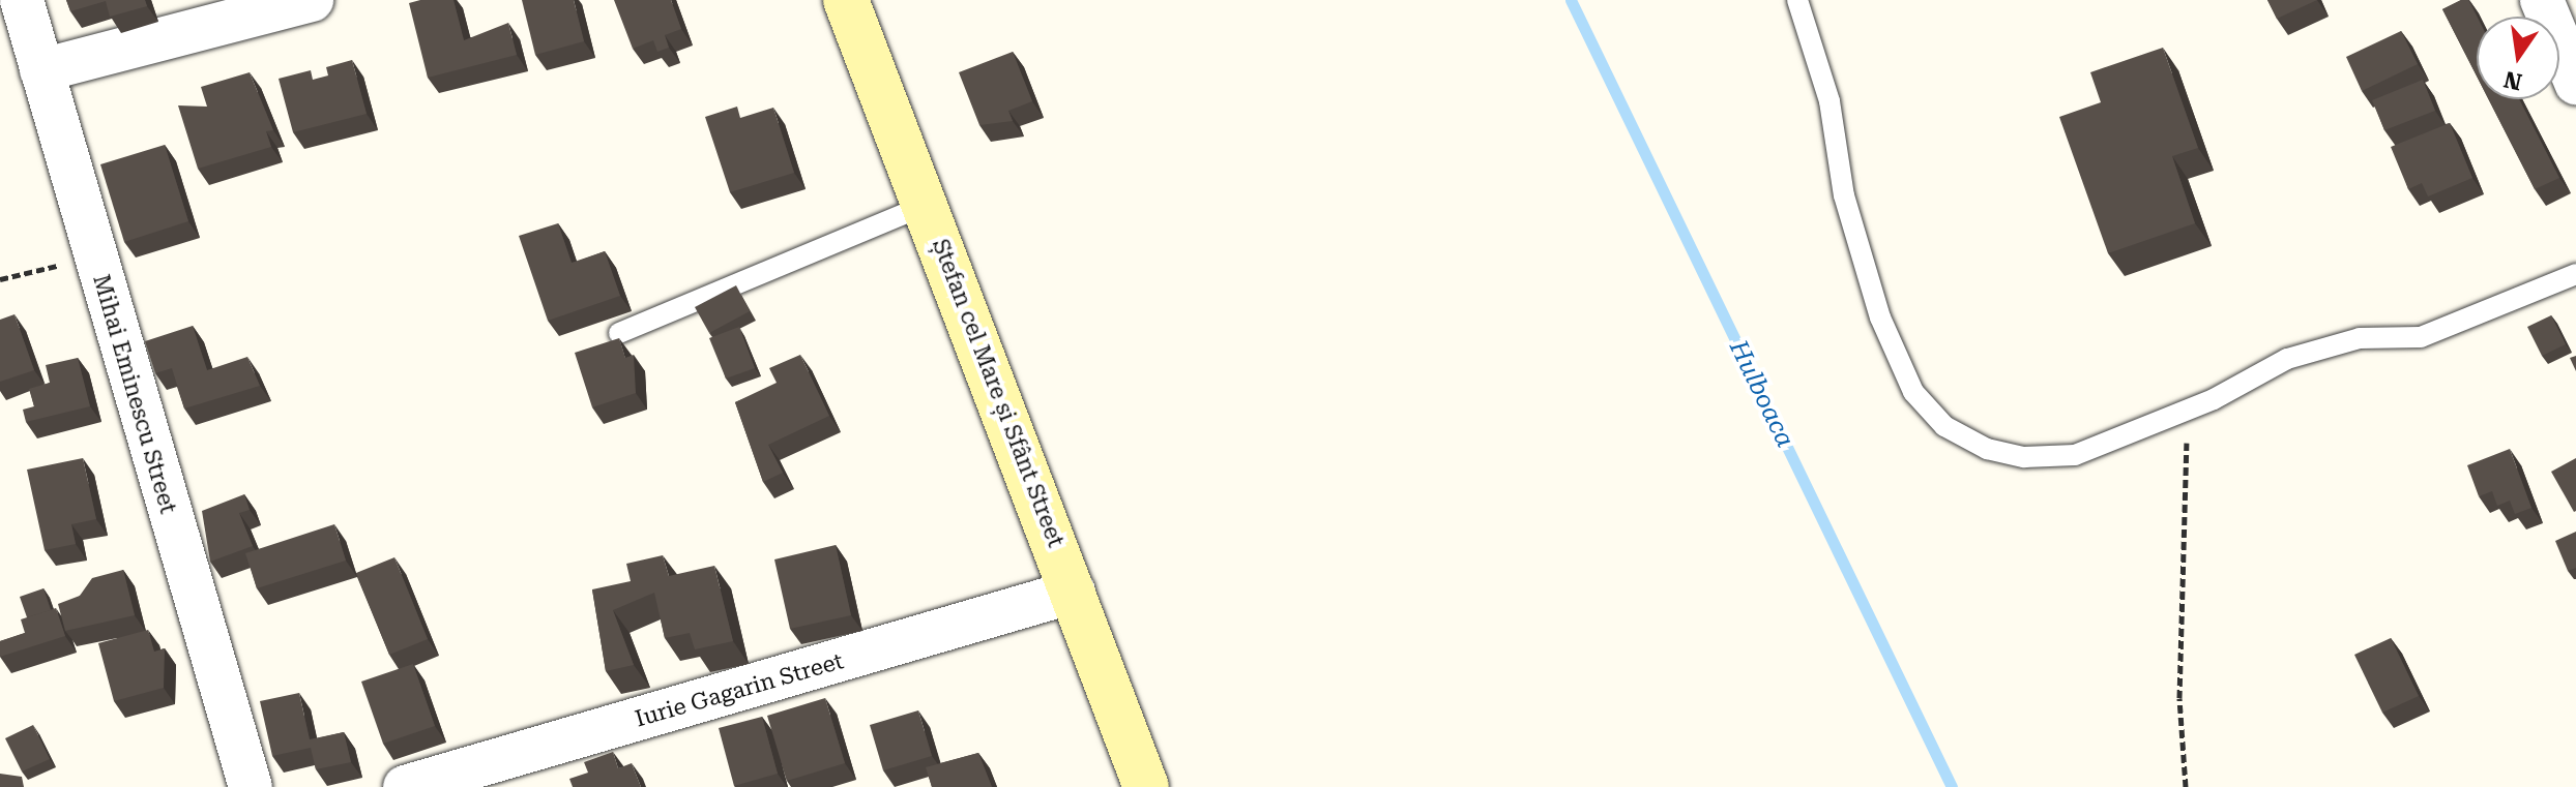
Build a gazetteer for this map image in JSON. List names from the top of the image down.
{
  "streets": {
    "street": ["Ștefan cel Mare și Sfânt Street", "Mihai Eminescu Street", "Iurie Gagarin Street"]
  },
  "crossings": [
    ["Ștefan cel Mare și Sfânt Street", "Iurie Gagarin Street"]
  ],
  "water": ["Hulboaca"],
  "north": "bottom"
}
